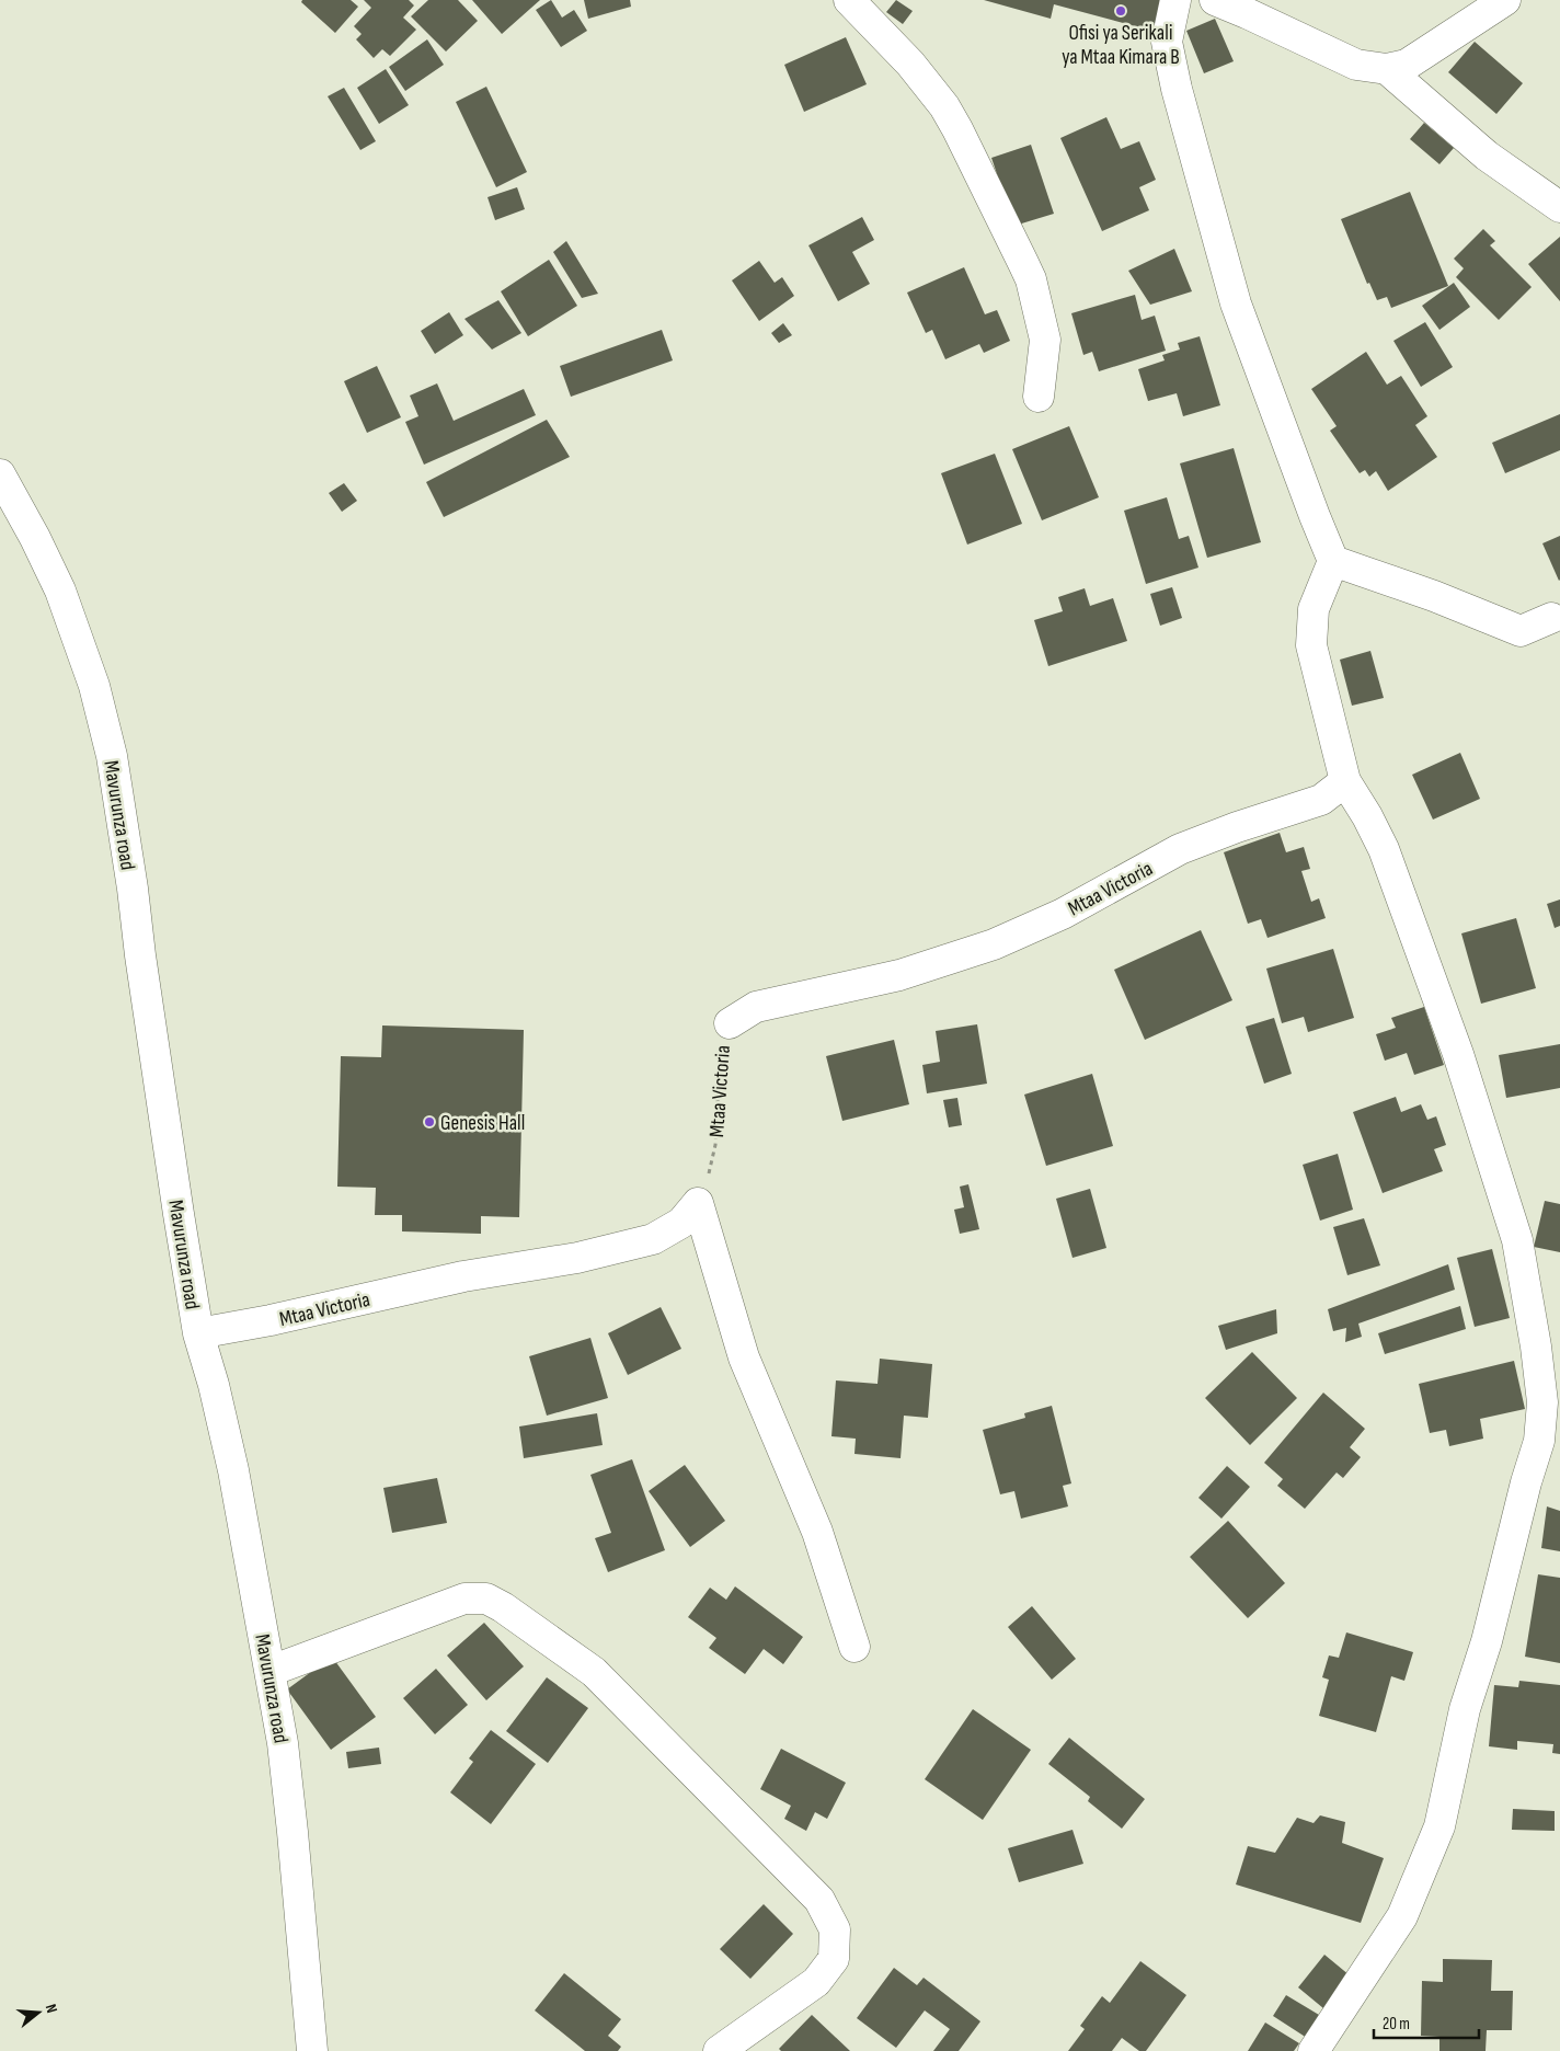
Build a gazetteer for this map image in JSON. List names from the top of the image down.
{
  "streets": {
    "street": ["Mavurunza road", "Mtaa Victoria"]
  },
  "crossings": [
    ["Mavurunza road", "Mtaa Victoria"]
  ],
  "places": ["Ofisi ya Serikali ya Mtaa Kimara B", "Genesis Hall"],
  "scale_bar": "20 m",
  "north": "right"
}
